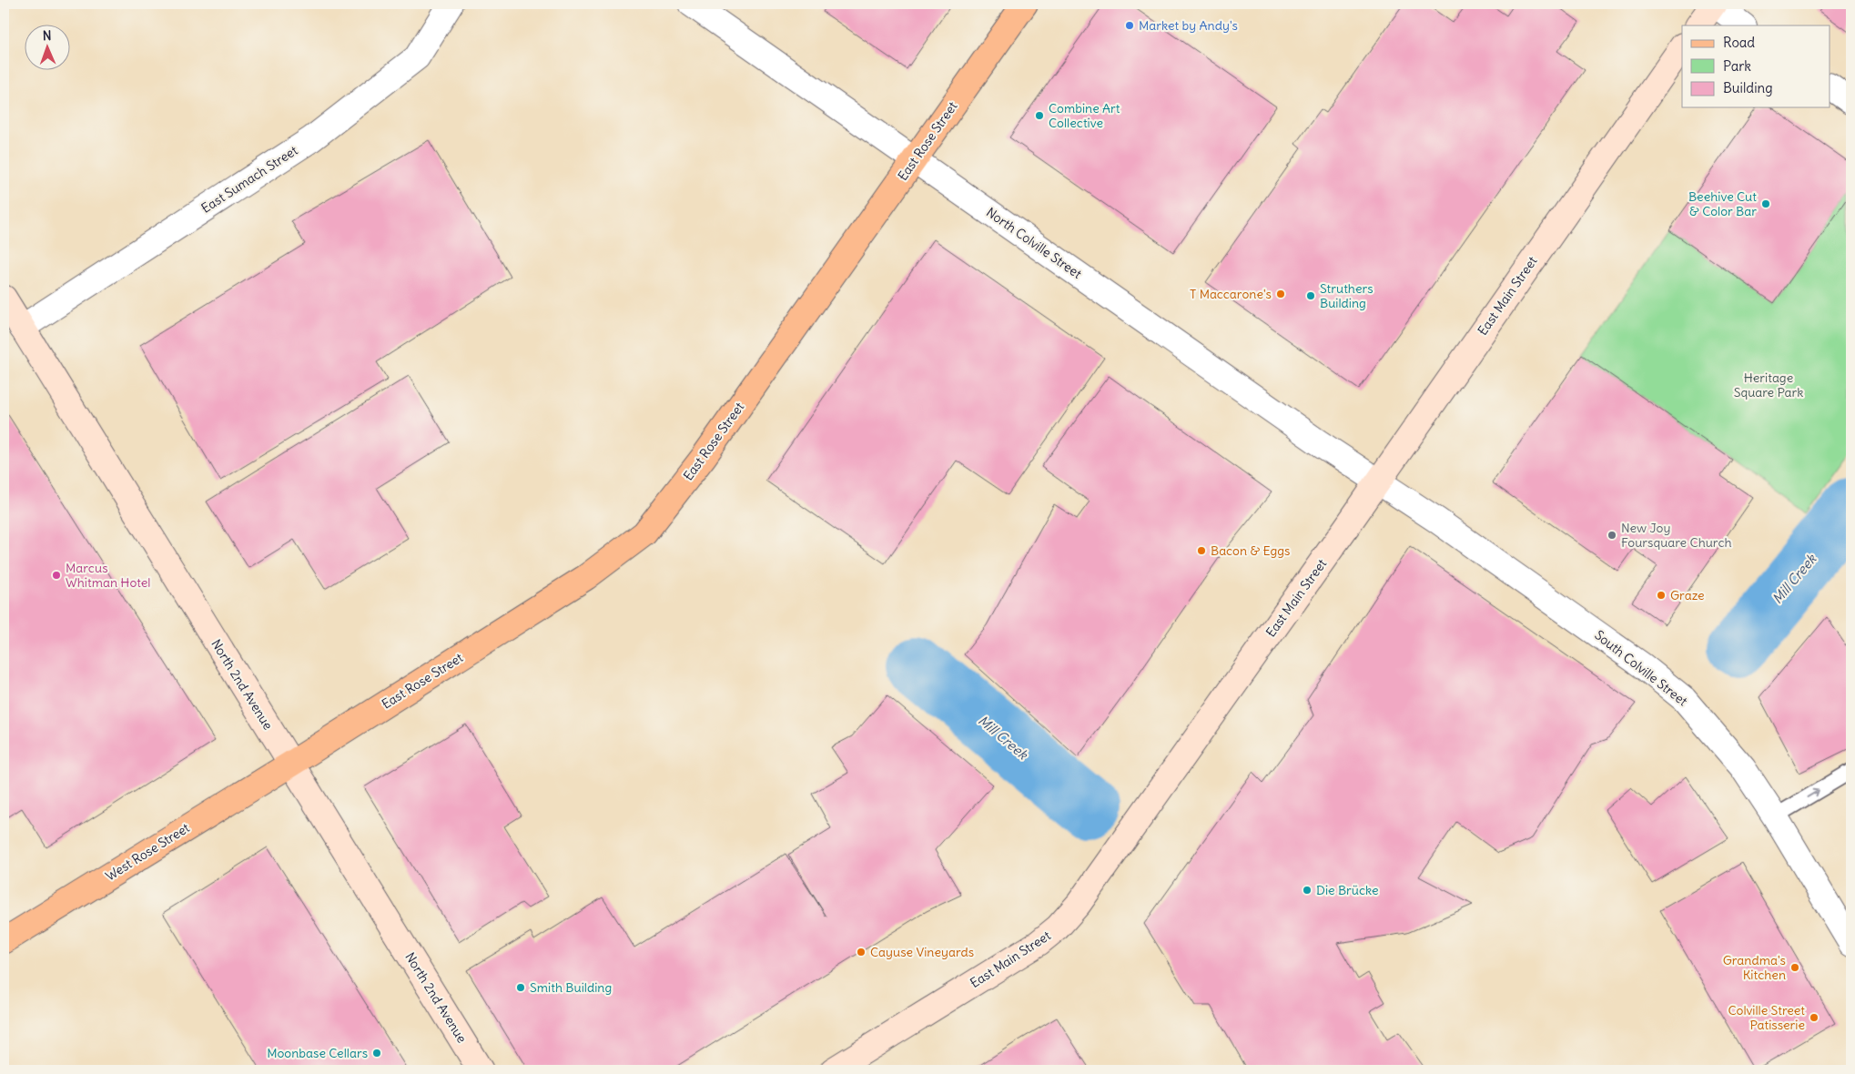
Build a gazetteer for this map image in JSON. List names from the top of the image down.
{
  "streets": {
    "main road": [
      "East Rose Street",
      "East Main Street",
      "North 2nd Avenue",
      "West Rose Street"
    ],
    "street": ["East Sumach Street", "North Colville Street", "South Colville Street"]
  },
  "crossings": [
    ["East Rose Street", "North Colville Street"],
    ["East Rose Street", "North 2nd Avenue"],
    ["East Rose Street", "West Rose Street"],
    ["East Sumach Street", "North 2nd Avenue"],
    ["North Colville Street", "East Main Street"],
    ["North Colville Street", "South Colville Street"],
    ["East Main Street", "South Colville Street"],
    ["North 2nd Avenue", "West Rose Street"]
  ],
  "water": ["Mill Creek"],
  "parks": ["Heritage Square Park"],
  "places": [
    "Market by Andy's",
    "Combine Art Collective",
    "Beehive Cut & Color Bar",
    "T Maccarone's",
    "Struthers Building",
    "New Joy Foursquare Church",
    "Bacon & Eggs",
    "Marcus Whitman Hotel",
    "Graze",
    "Die Brücke",
    "Cayuse Vineyards",
    "Grandma's Kitchen",
    "Smith Building",
    "Colville Street Patisserie",
    "Moonbase Cellars"
  ],
  "legend": ["Road", "Park", "Building"],
  "north": "top"
}
